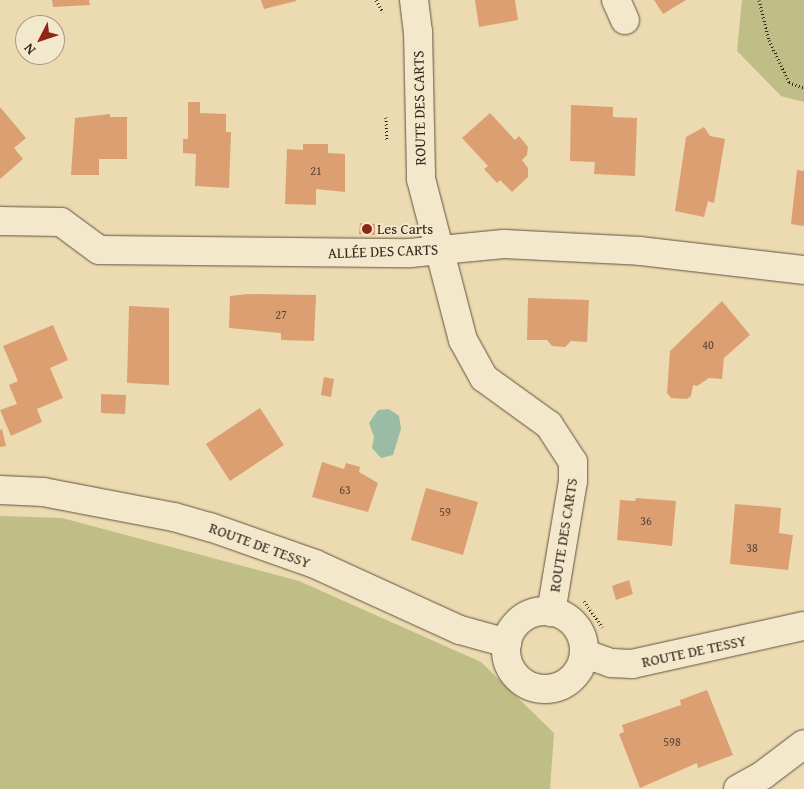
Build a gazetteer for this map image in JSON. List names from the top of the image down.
{
  "streets": {
    "street": ["ROUTE DES CARTS", "ALLÉE DES CARTS", "ROUTE DE TESSY"]
  },
  "crossings": [
    ["ROUTE DES CARTS", "ALLÉE DES CARTS"],
    ["ROUTE DES CARTS", "ROUTE DE TESSY"]
  ],
  "places": ["Les Carts"],
  "house_numbers": [
    "21",
    "27",
    "40",
    "63",
    "59",
    "36",
    "38",
    "598"
  ],
  "north": "bottom left"
}
